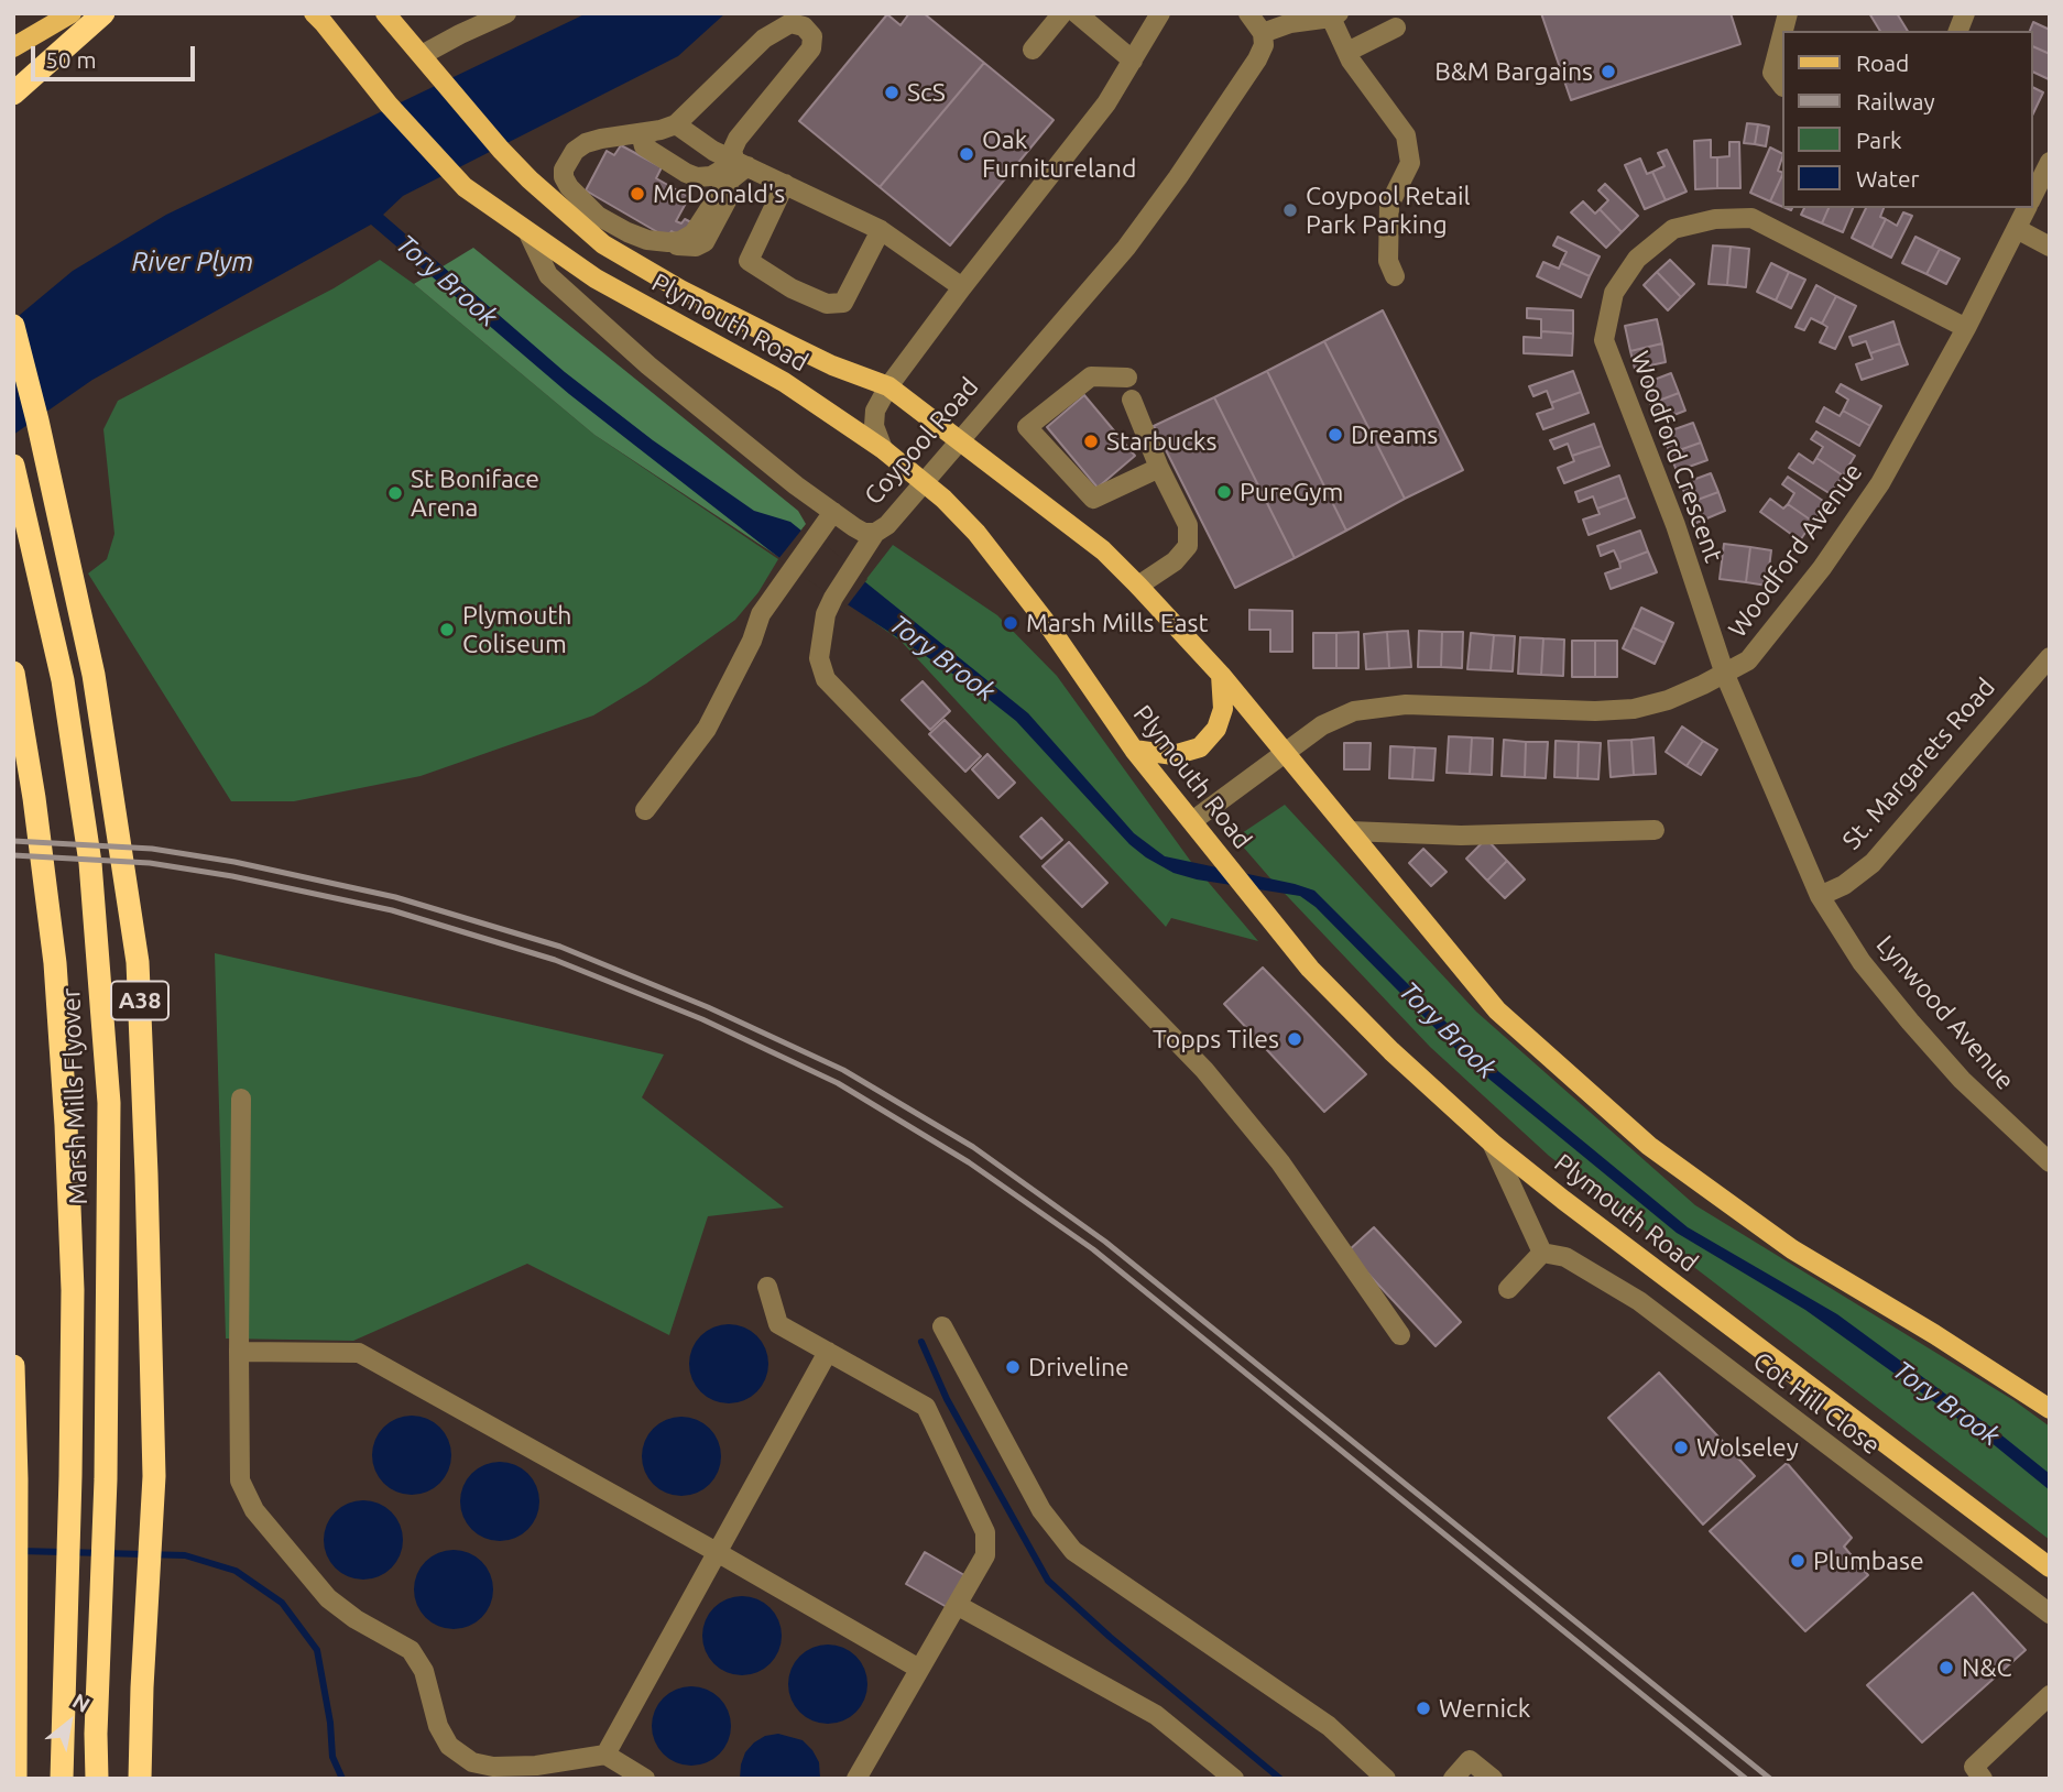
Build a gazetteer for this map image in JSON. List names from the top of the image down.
{
  "streets": {
    "highway": ["A38", "Marsh Mills Flyover"],
    "main road": ["Plymouth Road"],
    "street": [
      "Coypool Road",
      "Woodford Crescent",
      "Woodford Avenue",
      "St. Margarets Road",
      "Lynwood Avenue",
      "Cot Hill Close"
    ]
  },
  "crossings": [
    ["Plymouth Road", "Coypool Road"],
    ["Plymouth Road", "Woodford Avenue"],
    ["Woodford Crescent", "Woodford Avenue"],
    ["Woodford Crescent", "Lynwood Avenue"],
    ["Woodford Avenue", "Lynwood Avenue"],
    ["St. Margarets Road", "Lynwood Avenue"]
  ],
  "water": ["River Plym", "Tory Brook"],
  "places": [
    "B&M Bargains",
    "ScS",
    "Oak Furnitureland",
    "McDonald's",
    "Coypool Retail Park Parking",
    "Dreams",
    "Starbucks",
    "PureGym",
    "St Boniface Arena",
    "Marsh Mills East",
    "Plymouth Coliseum",
    "Topps Tiles",
    "Driveline",
    "Wolseley",
    "Plumbase",
    "N&C",
    "Wernick"
  ],
  "legend": [
    "Road",
    "Railway",
    "Park",
    "Water"
  ],
  "scale_bar": "50 m",
  "north": "top right"
}
